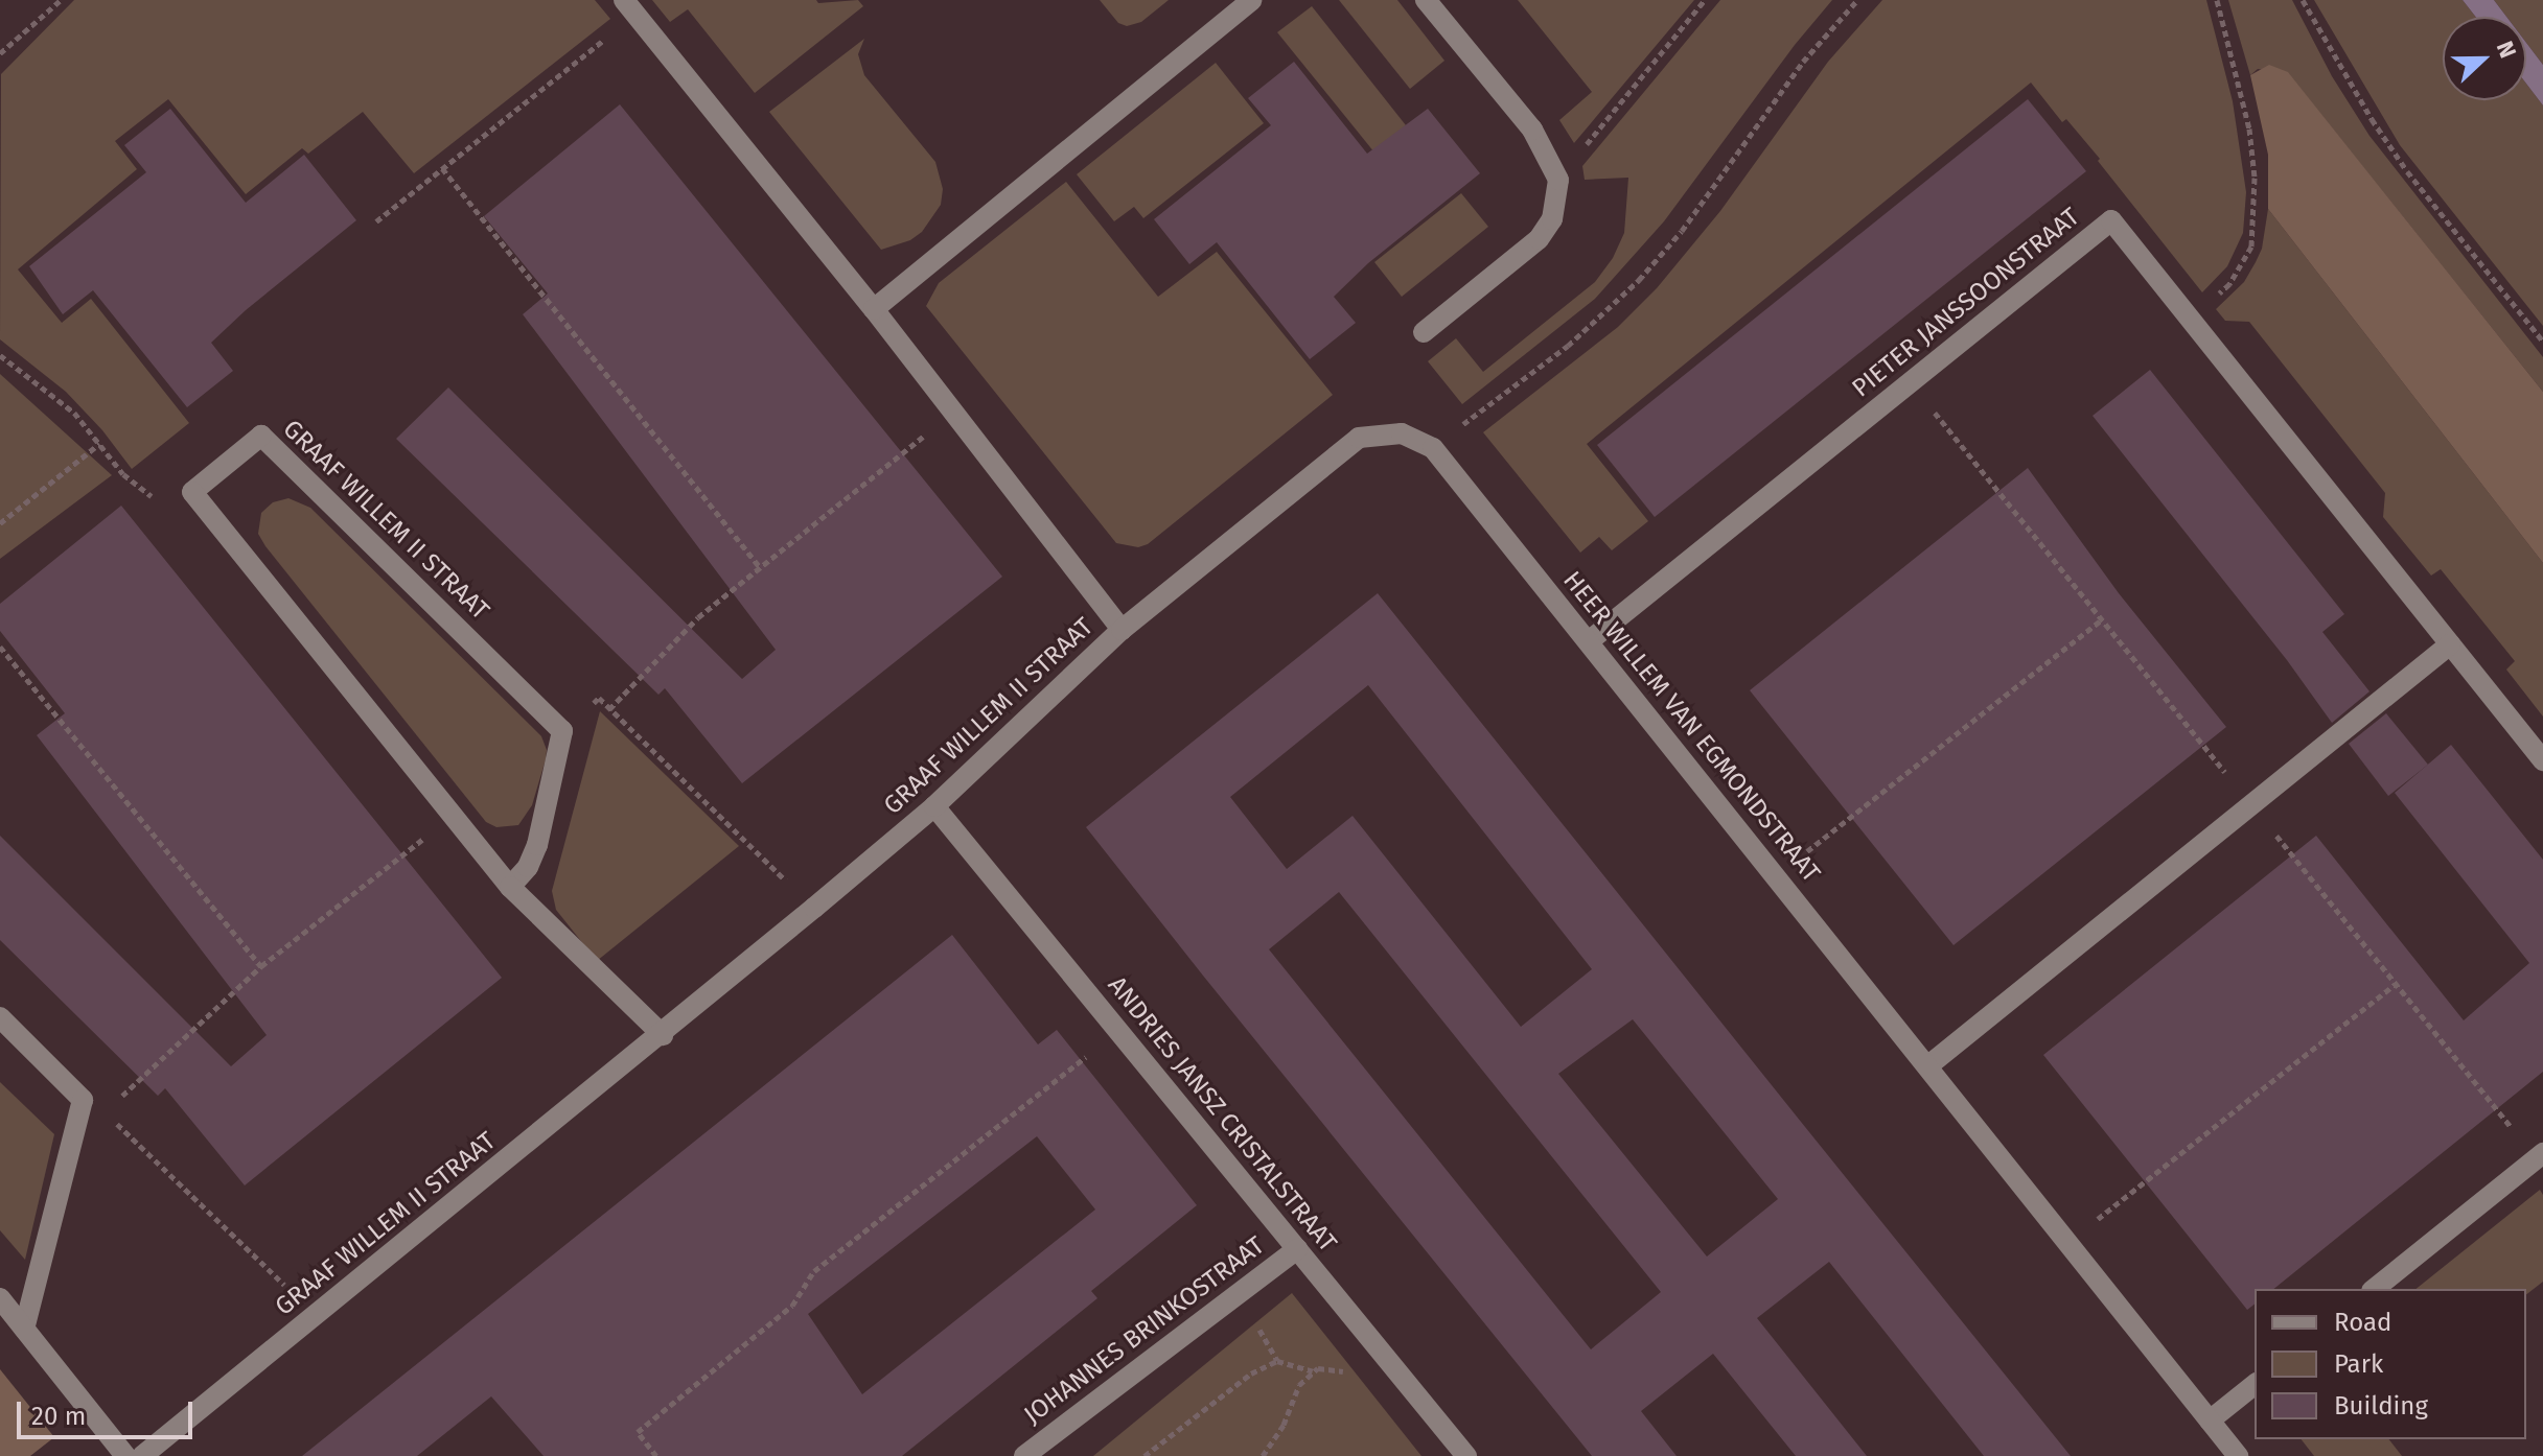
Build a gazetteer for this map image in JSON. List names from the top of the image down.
{
  "streets": {
    "street": [
      "PIETER JANSSOONSTRAAT",
      "GRAAF WILLEM II STRAAT",
      "HEER WILLEM VAN EGMONDSTRAAT",
      "ANDRIES JANSZ CRISTALSTRAAT",
      "JOHANNES BRINKOSTRAAT"
    ]
  },
  "crossings": [
    ["PIETER JANSSOONSTRAAT", "HEER WILLEM VAN EGMONDSTRAAT"],
    ["GRAAF WILLEM II STRAAT", "HEER WILLEM VAN EGMONDSTRAAT"],
    ["GRAAF WILLEM II STRAAT", "ANDRIES JANSZ CRISTALSTRAAT"],
    ["ANDRIES JANSZ CRISTALSTRAAT", "JOHANNES BRINKOSTRAAT"]
  ],
  "legend": ["Road", "Park", "Building"],
  "scale_bar": "20 m",
  "north": "right"
}
